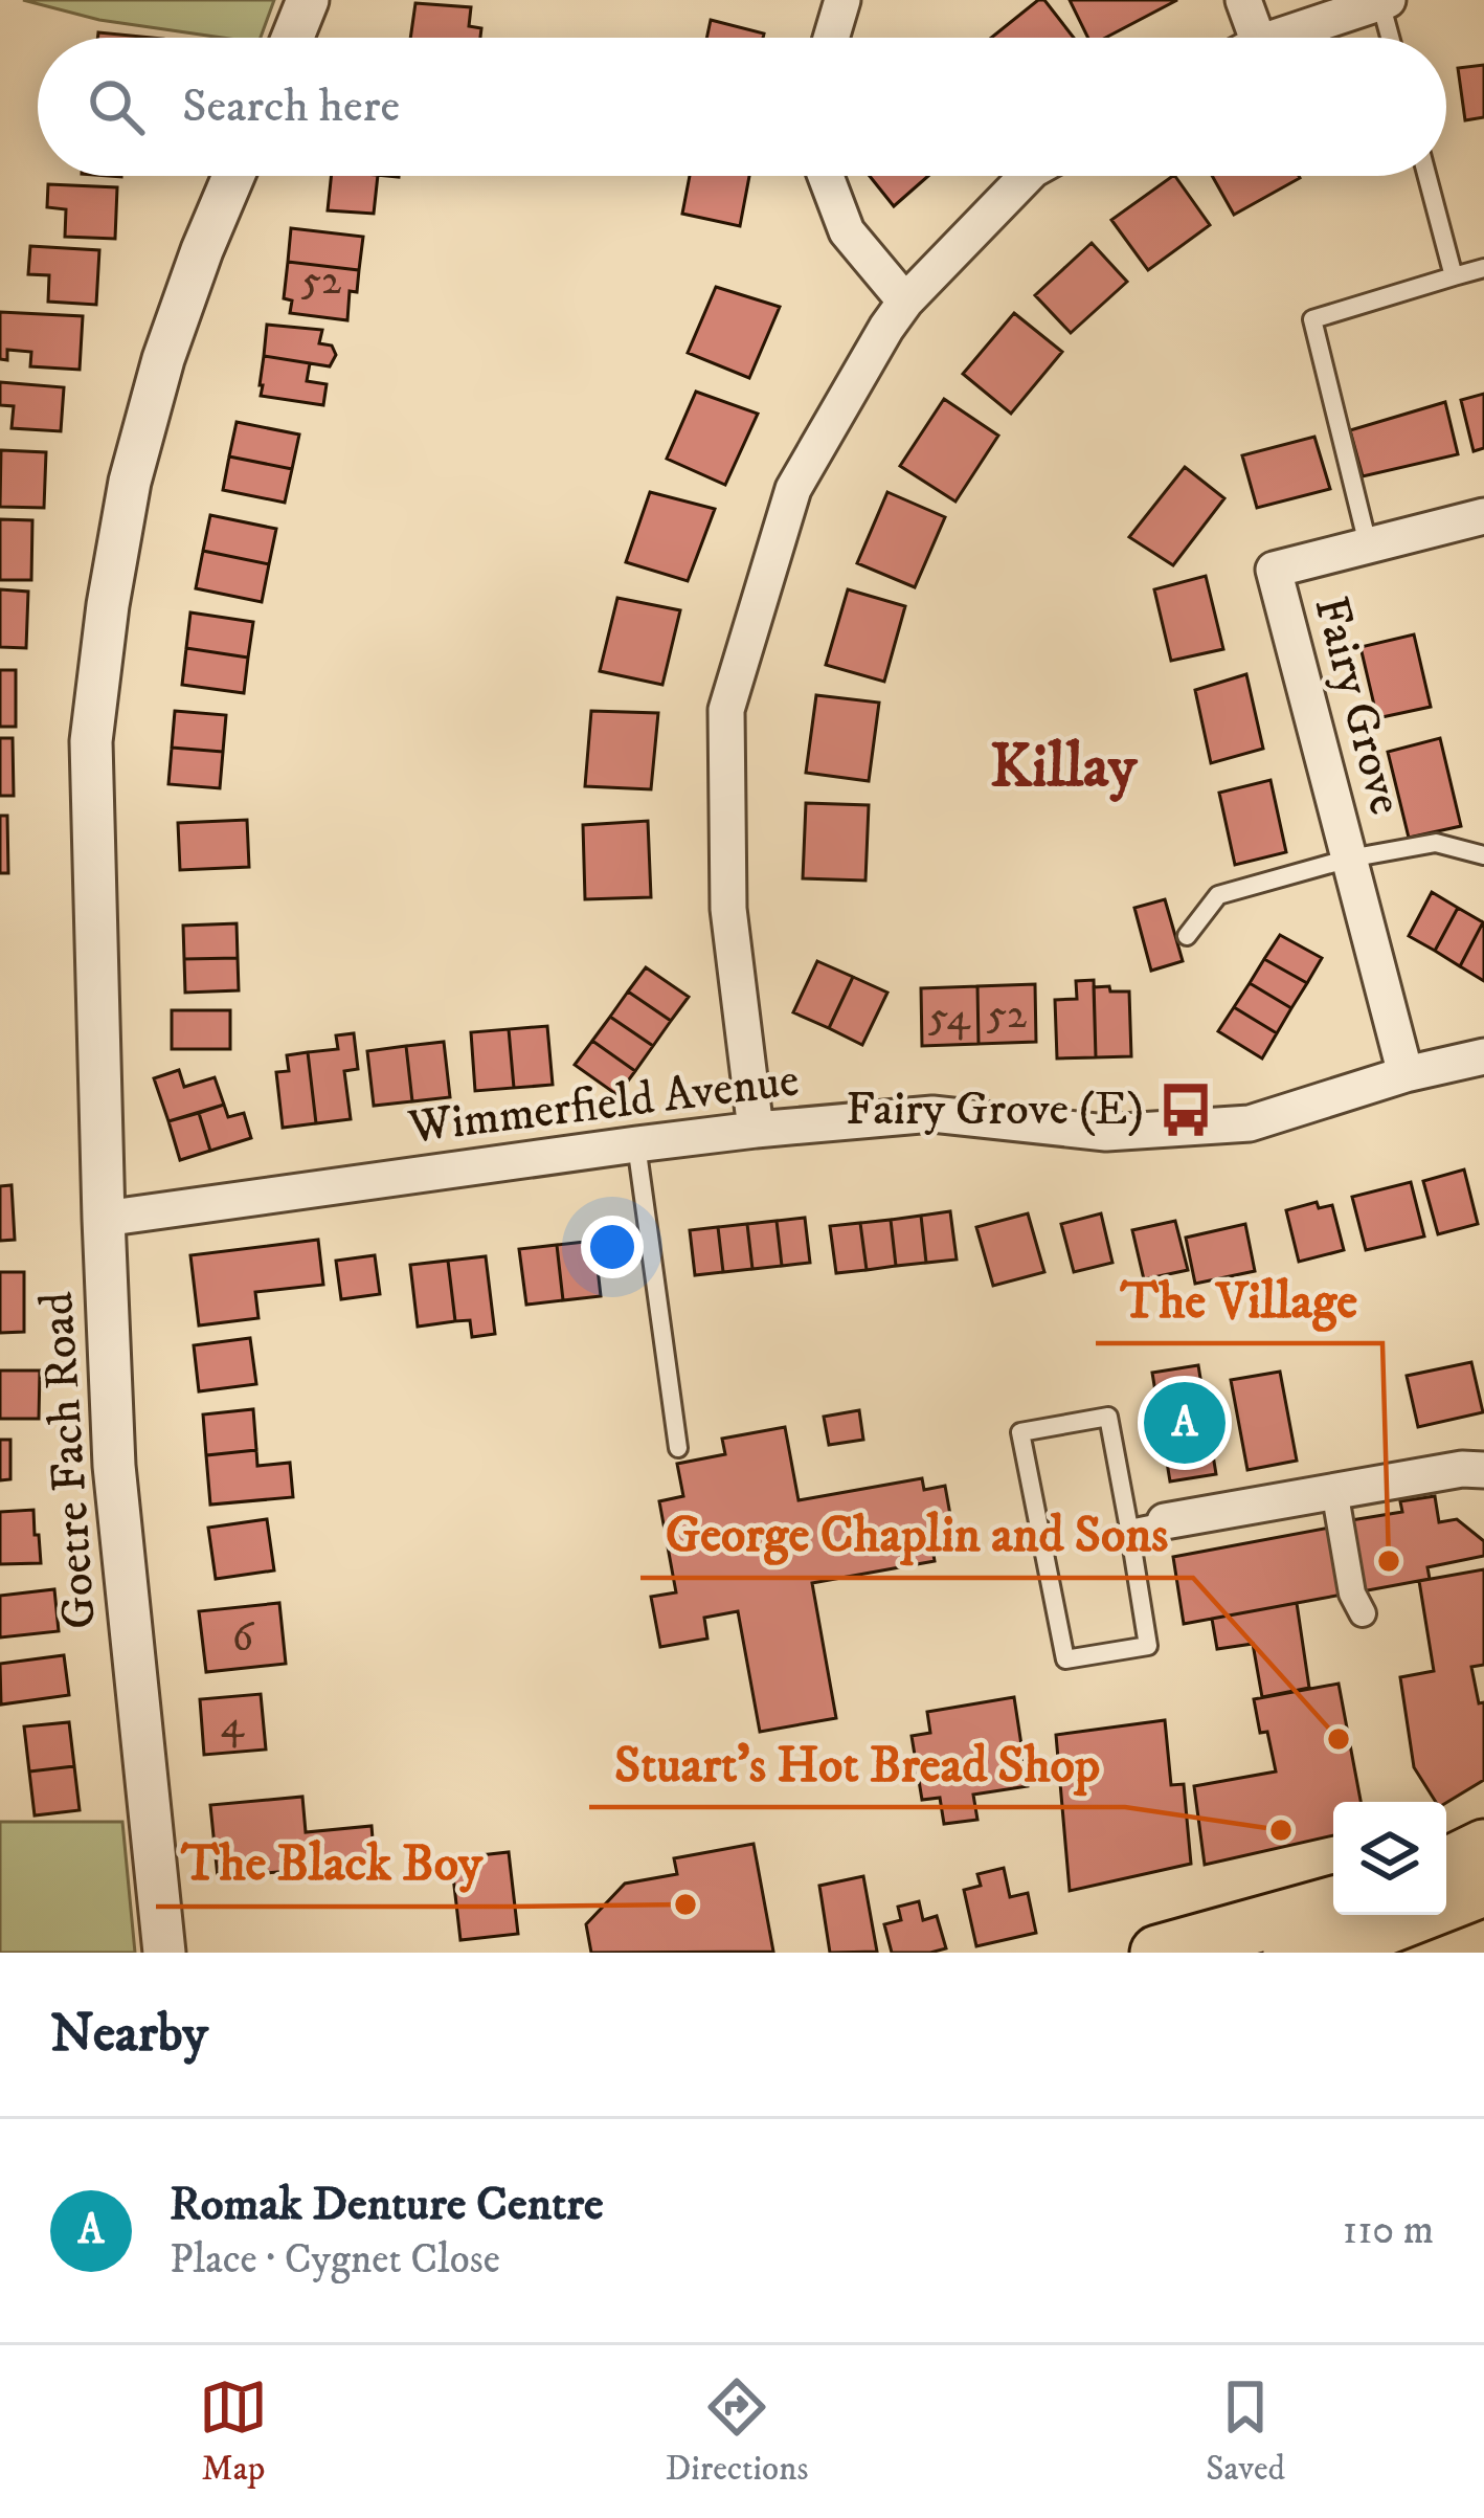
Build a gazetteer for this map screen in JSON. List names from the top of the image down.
{
  "streets": {
    "street": ["Fairy Grove", "Wimmerfield Avenue", "Goetre Fach Road"]
  },
  "crossings": [
    ["Fairy Grove", "Wimmerfield Avenue"],
    ["Wimmerfield Avenue", "Goetre Fach Road"]
  ],
  "districts": ["Killay"],
  "places": {
    "bus stop": ["Fairy Grove (E)"],
    "other": [
      "The Village",
      "George Chaplin and Sons",
      "Stuart's Hot Bread Shop",
      "The Black Boy"
    ]
  },
  "house_numbers": [
    "52",
    "52",
    "54",
    "6",
    "4"
  ],
  "page": {
    "search": "Search here",
    "pins": "A",
    "heading": "Nearby",
    "list": [
      {
        "mark": "A",
        "name": "Romak Denture Centre",
        "note": "Place · Cygnet Close",
        "value": "110 m"
      }
    ],
    "nav": ["Map", "Directions", "Saved"]
  }
}
